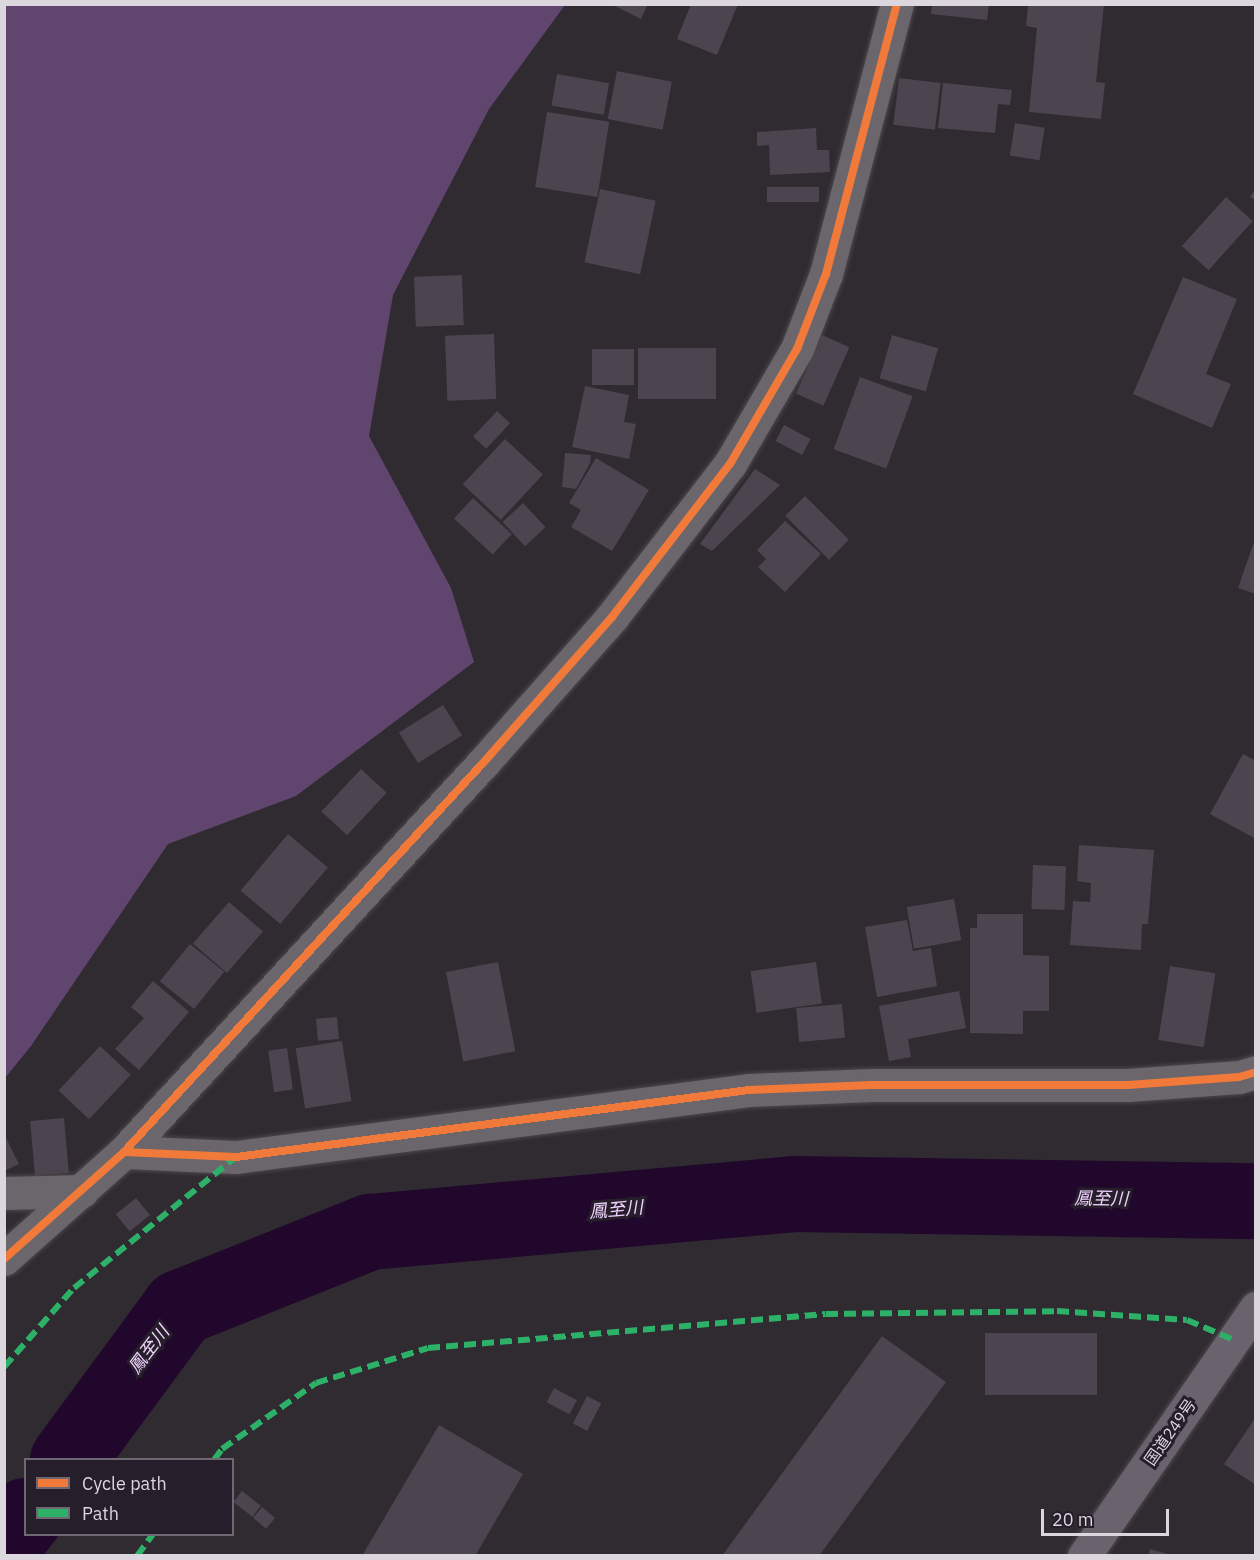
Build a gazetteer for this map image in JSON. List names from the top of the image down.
{
  "streets": {
    "highway": ["国道249号"]
  },
  "water": ["鳳至川"],
  "legend": ["Cycle path", "Path"],
  "scale_bar": "20 m"
}
